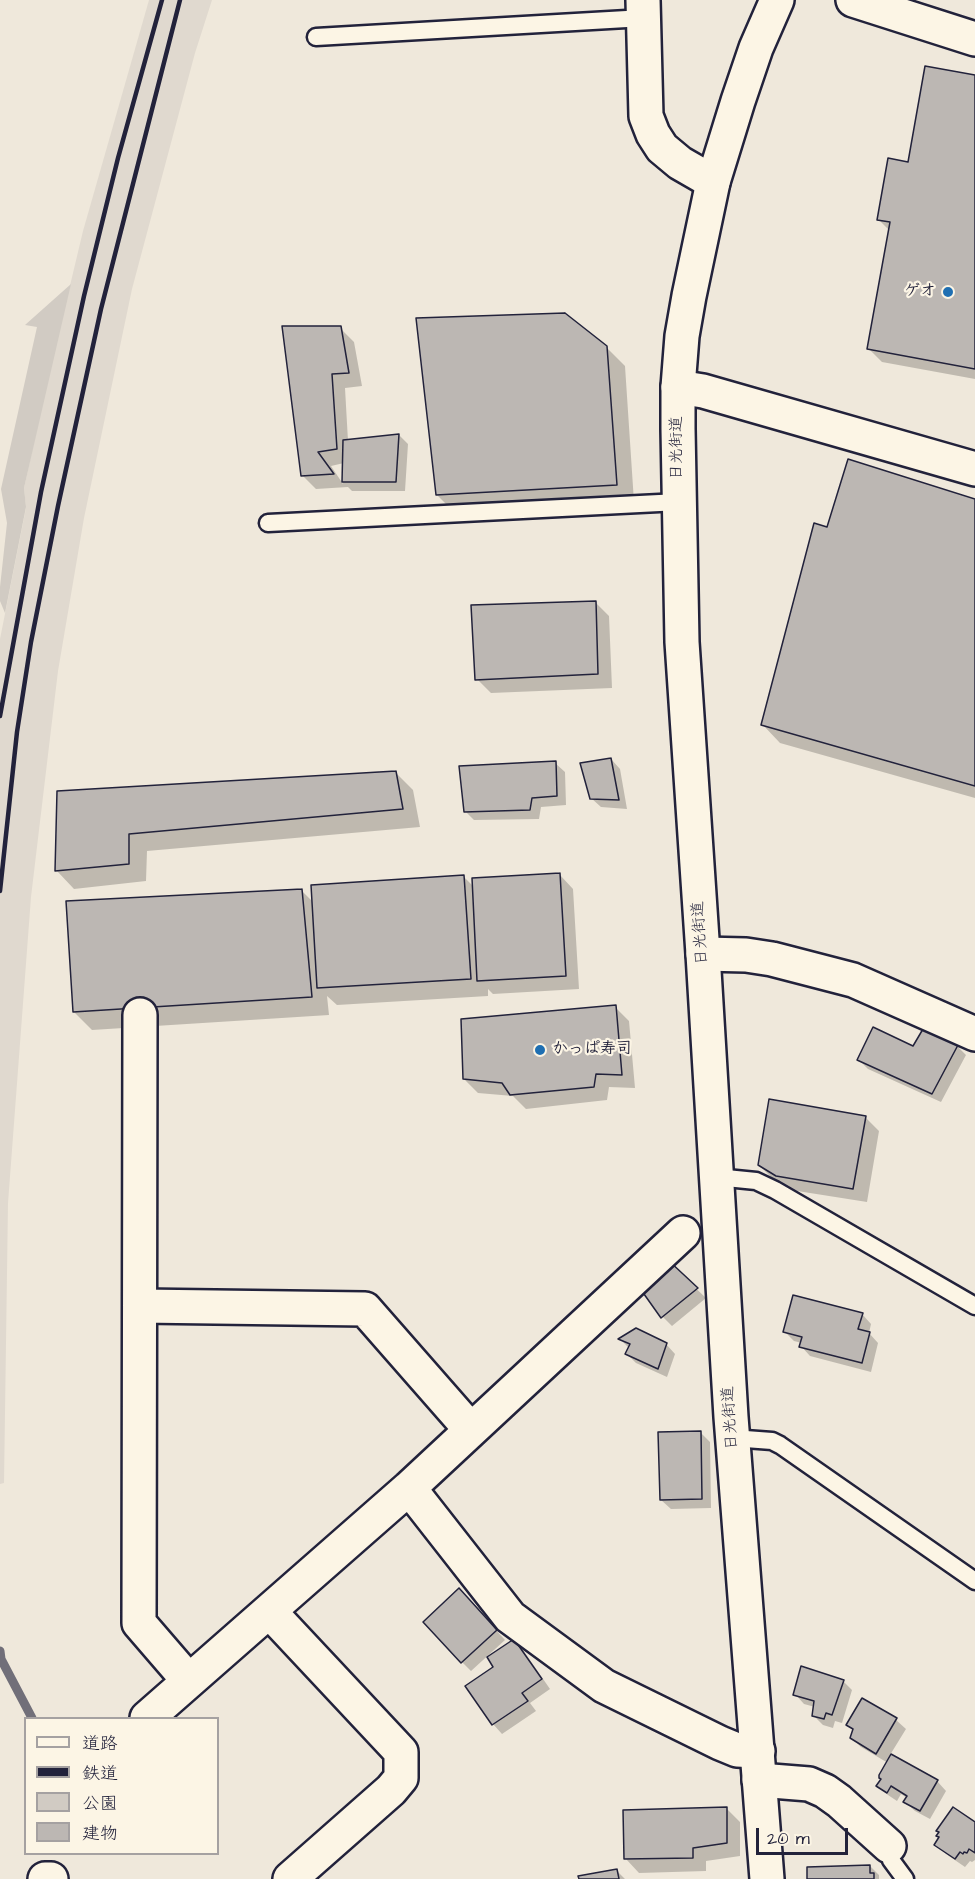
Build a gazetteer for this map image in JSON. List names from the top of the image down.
{
  "streets": {
    "main road": ["日光街道"]
  },
  "places": ["ゲオ", "かっぱ寿司"],
  "legend": [
    "道路",
    "鉄道",
    "公園",
    "建物"
  ],
  "scale_bar": "20 m"
}
